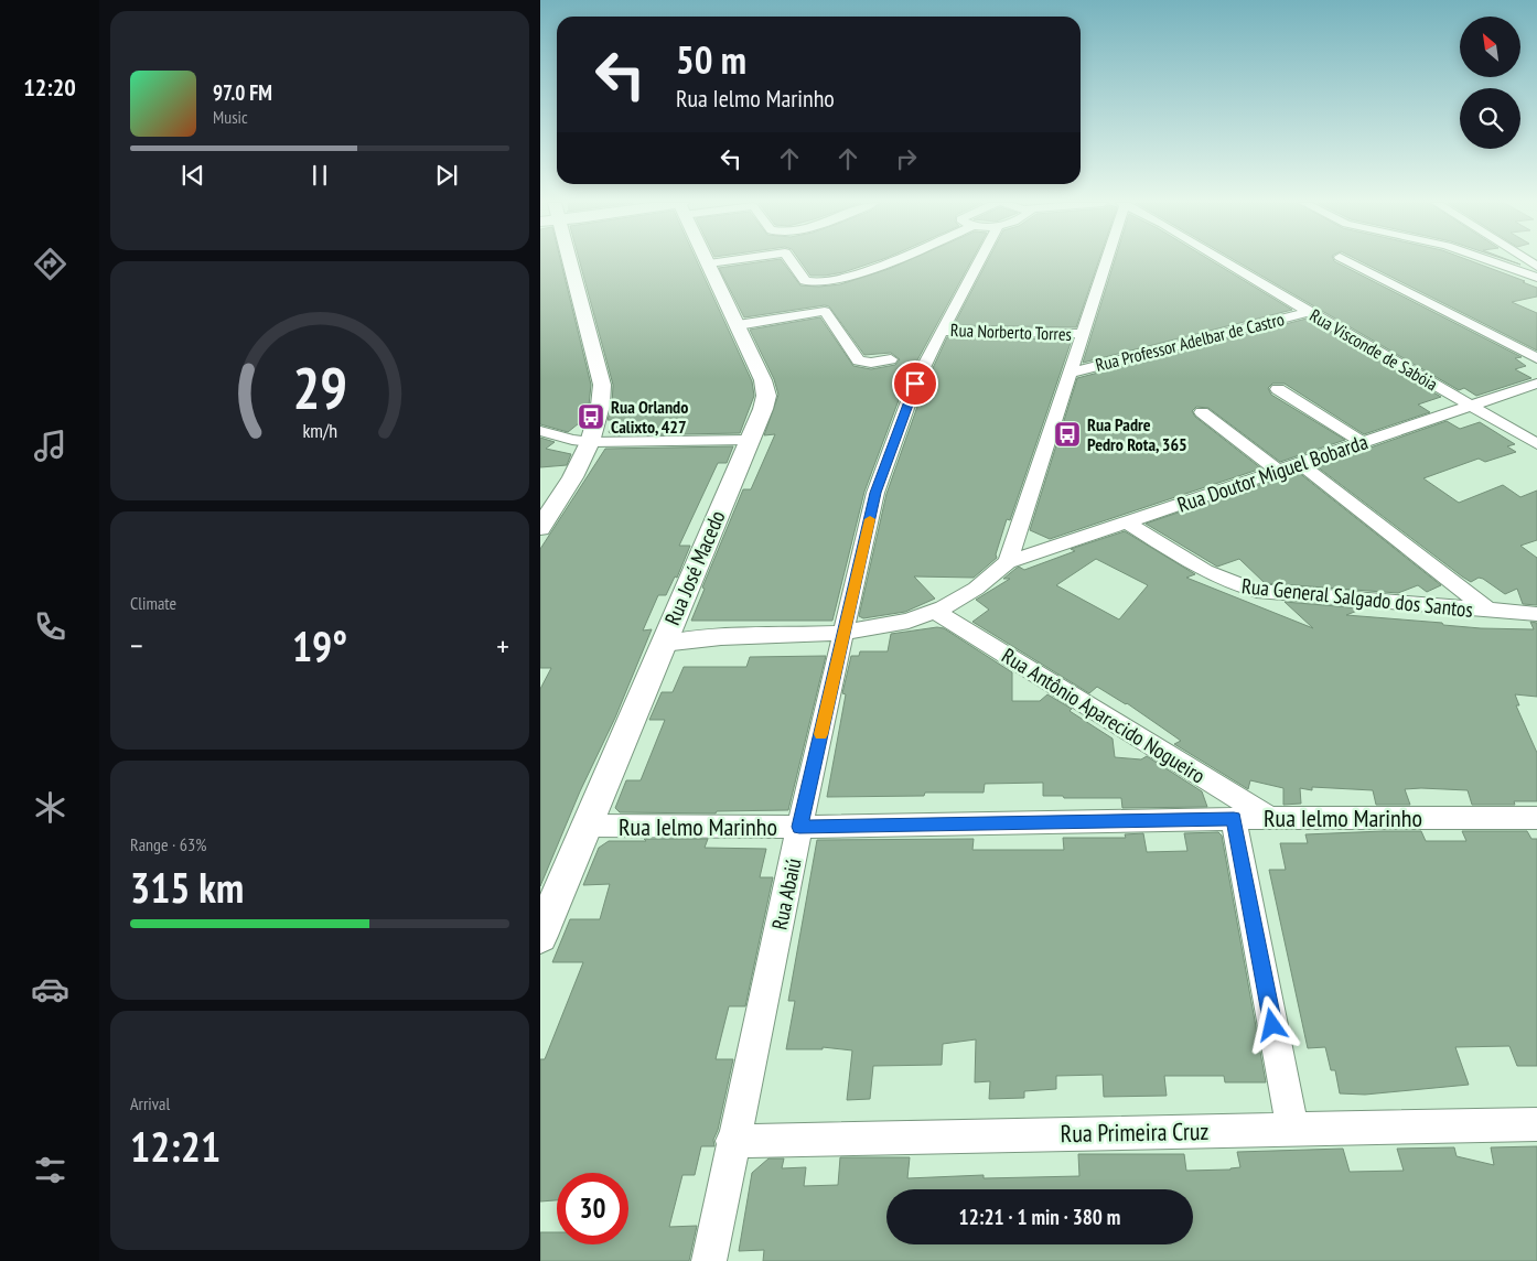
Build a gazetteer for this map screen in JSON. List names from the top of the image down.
{
  "streets": {
    "street": [
      "Rua Norberto Torres",
      "Rua Professor Adelbar de Castro",
      "Rua Visconde de Sabóia",
      "Rua Doutor Miguel Bobarda",
      "Rua José Macedo",
      "Rua General Salgado dos Santos",
      "Rua Antônio Aparecido Nogueiro",
      "Rua Ielmo Marinho",
      "Rua Abaiú",
      "Rua Primeira Cruz"
    ]
  },
  "crossings": [
    ["Rua Norberto Torres", "Rua Abaiú"],
    ["Rua Professor Adelbar de Castro", "Rua Visconde de Sabóia"],
    ["Rua Visconde de Sabóia", "Rua Doutor Miguel Bobarda"],
    ["Rua Doutor Miguel Bobarda", "Rua General Salgado dos Santos"],
    ["Rua José Macedo", "Rua Ielmo Marinho"],
    ["Rua Antônio Aparecido Nogueiro", "Rua Ielmo Marinho"],
    ["Rua Ielmo Marinho", "Rua Abaiú"],
    ["Rua Abaiú", "Rua Primeira Cruz"]
  ],
  "places": {
    "bus stop": ["Rua Orlando Calixto, 427", "Rua Padre Pedro Rota, 365"]
  },
  "north": "top left",
  "page": {
    "tabs": "12:20",
    "turn": ["50 m", "Rua Ielmo Marinho"],
    "song": ["97.0 FM", "Music"],
    "tile": [
      "Climate",
      ["Range · 63%", "315 km"],
      ["Arrival", "12:21"]
    ],
    "heat": ["−", "19°", "+"],
    "limit": "30",
    "trip": "12:21 · 1 min · 380 m",
    "gauge": ["29", "km/h"]
  }
}
